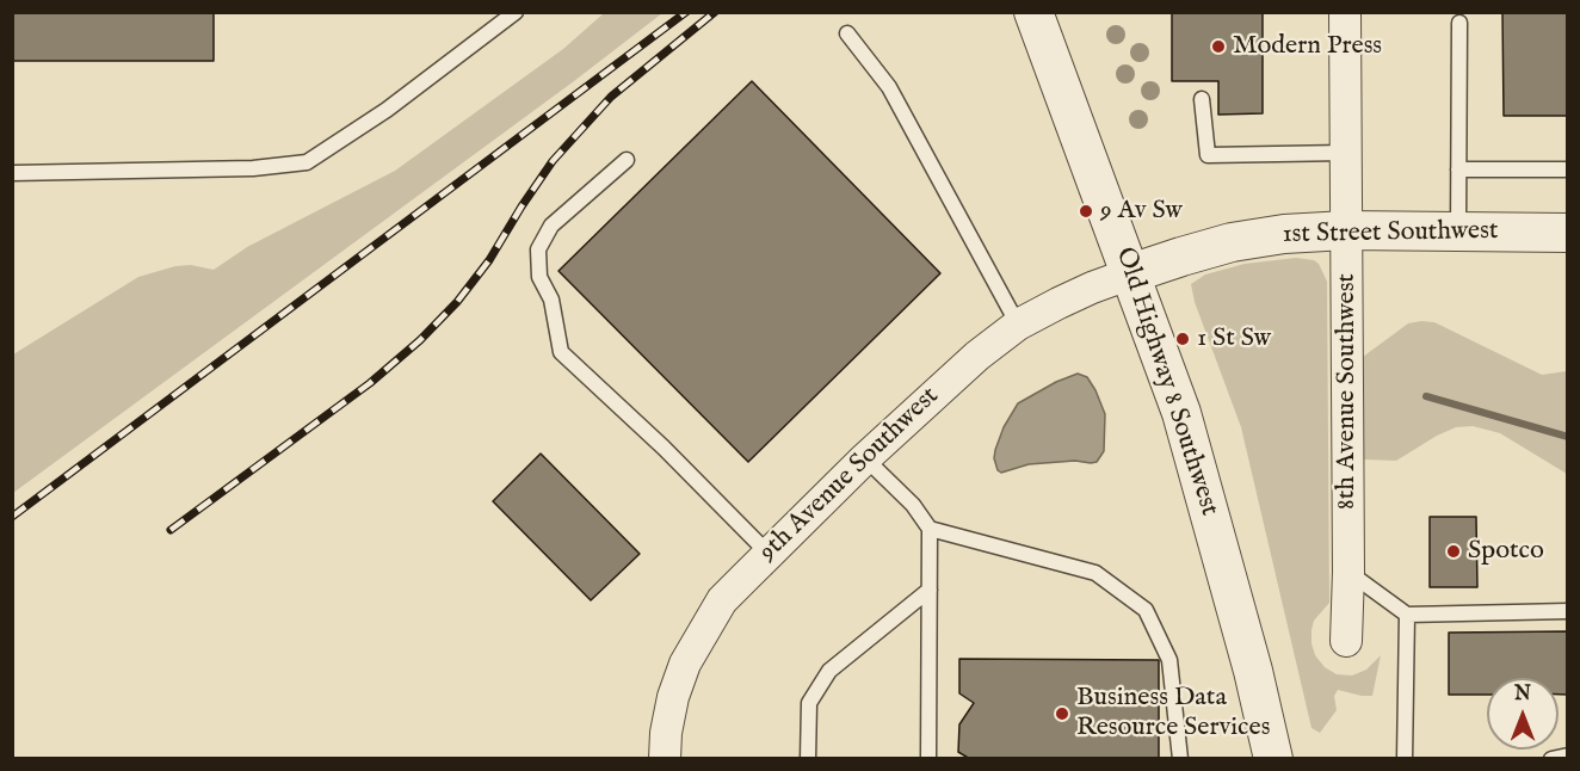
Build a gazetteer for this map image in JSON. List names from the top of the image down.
{
  "streets": {
    "street": [
      "1st Street Southwest",
      "Old Highway 8 Southwest",
      "8th Avenue Southwest",
      "9th Avenue Southwest"
    ]
  },
  "crossings": [
    ["1st Street Southwest", "Old Highway 8 Southwest"],
    ["1st Street Southwest", "8th Avenue Southwest"],
    ["1st Street Southwest", "9th Avenue Southwest"],
    ["Old Highway 8 Southwest", "9th Avenue Southwest"]
  ],
  "places": [
    "Modern Press",
    "9 Av Sw",
    "1 St Sw",
    "Spotco",
    "Business Data Resource Services"
  ],
  "north": "top"
}
